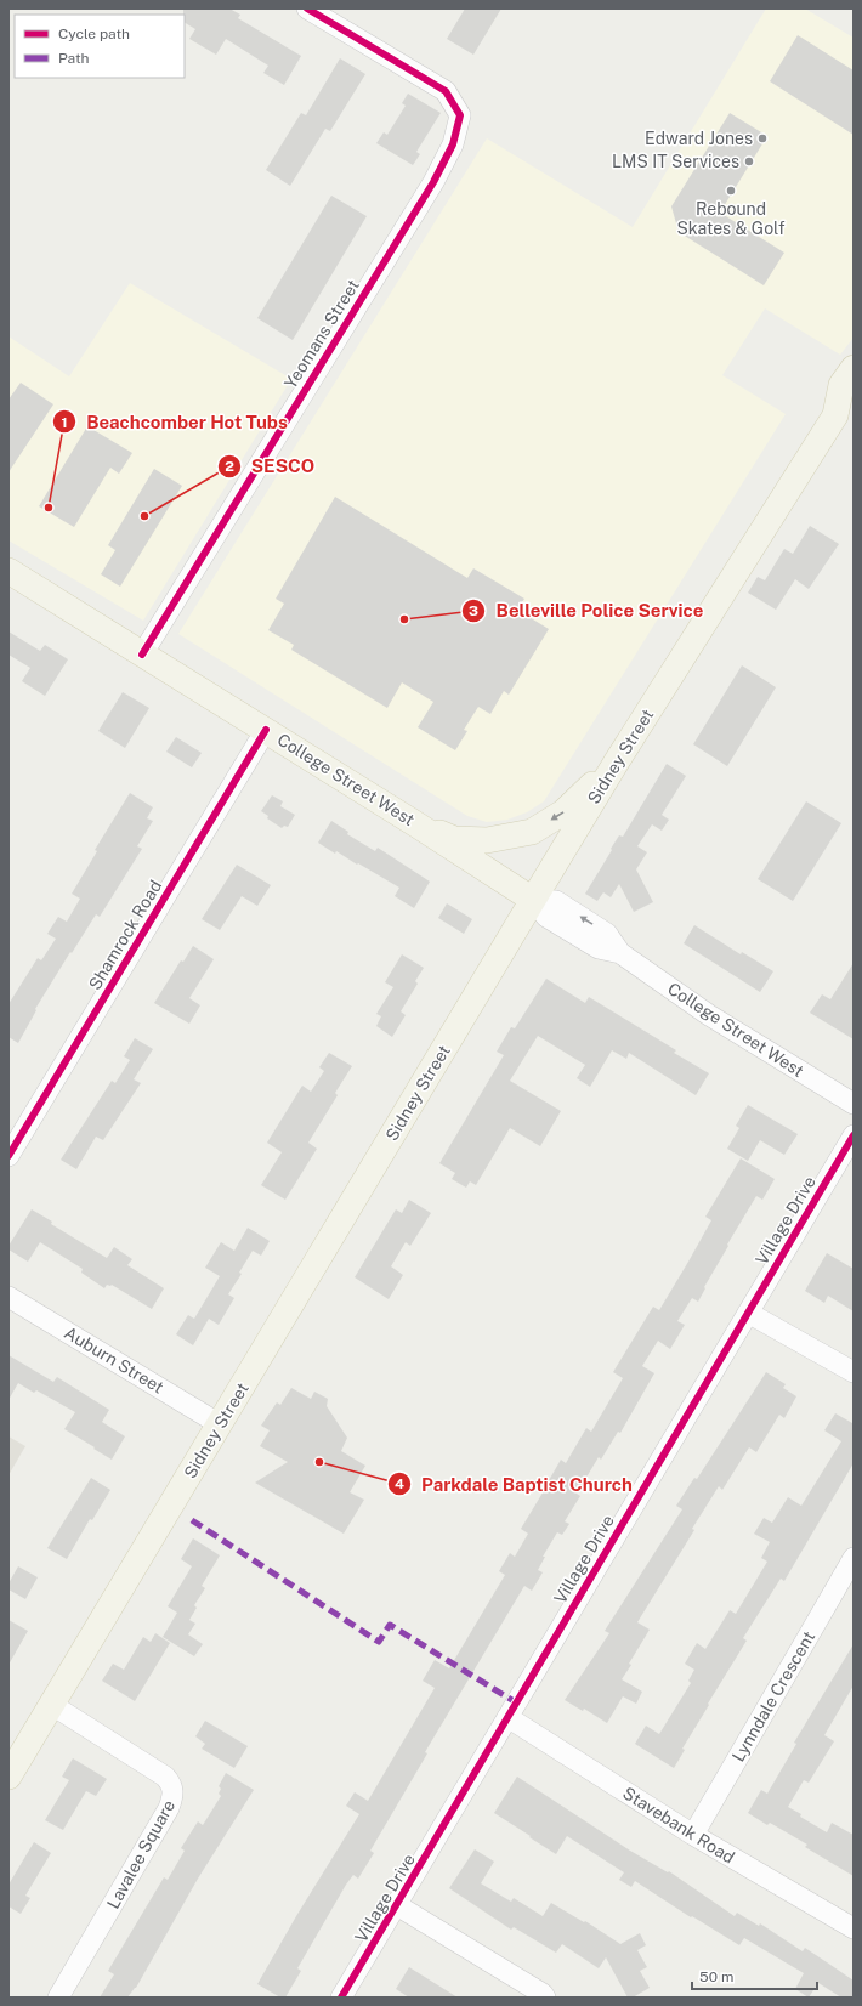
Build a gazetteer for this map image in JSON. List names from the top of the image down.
{
  "streets": {
    "main road": ["Sidney Street", "College Street West"],
    "street": [
      "Yeomans Street",
      "Shamrock Road",
      "Village Drive",
      "Auburn Street",
      "Lynndale Crescent",
      "Stavebank Road",
      "Lavalee Square"
    ]
  },
  "crossings": [
    ["Yeomans Street", "College Street West"],
    ["Sidney Street", "College Street West"],
    ["Sidney Street", "Auburn Street"],
    ["Sidney Street", "Lavalee Square"],
    ["College Street West", "Shamrock Road"],
    ["Village Drive", "Stavebank Road"],
    ["Lynndale Crescent", "Stavebank Road"]
  ],
  "places": [
    "Edward Jones",
    "LMS IT Services",
    "Rebound Skates & Golf",
    "Beachcomber Hot Tubs",
    "SESCO",
    "Belleville Police Service",
    "Parkdale Baptist Church"
  ],
  "legend": ["Cycle path", "Path"],
  "scale_bar": "50 m"
}
